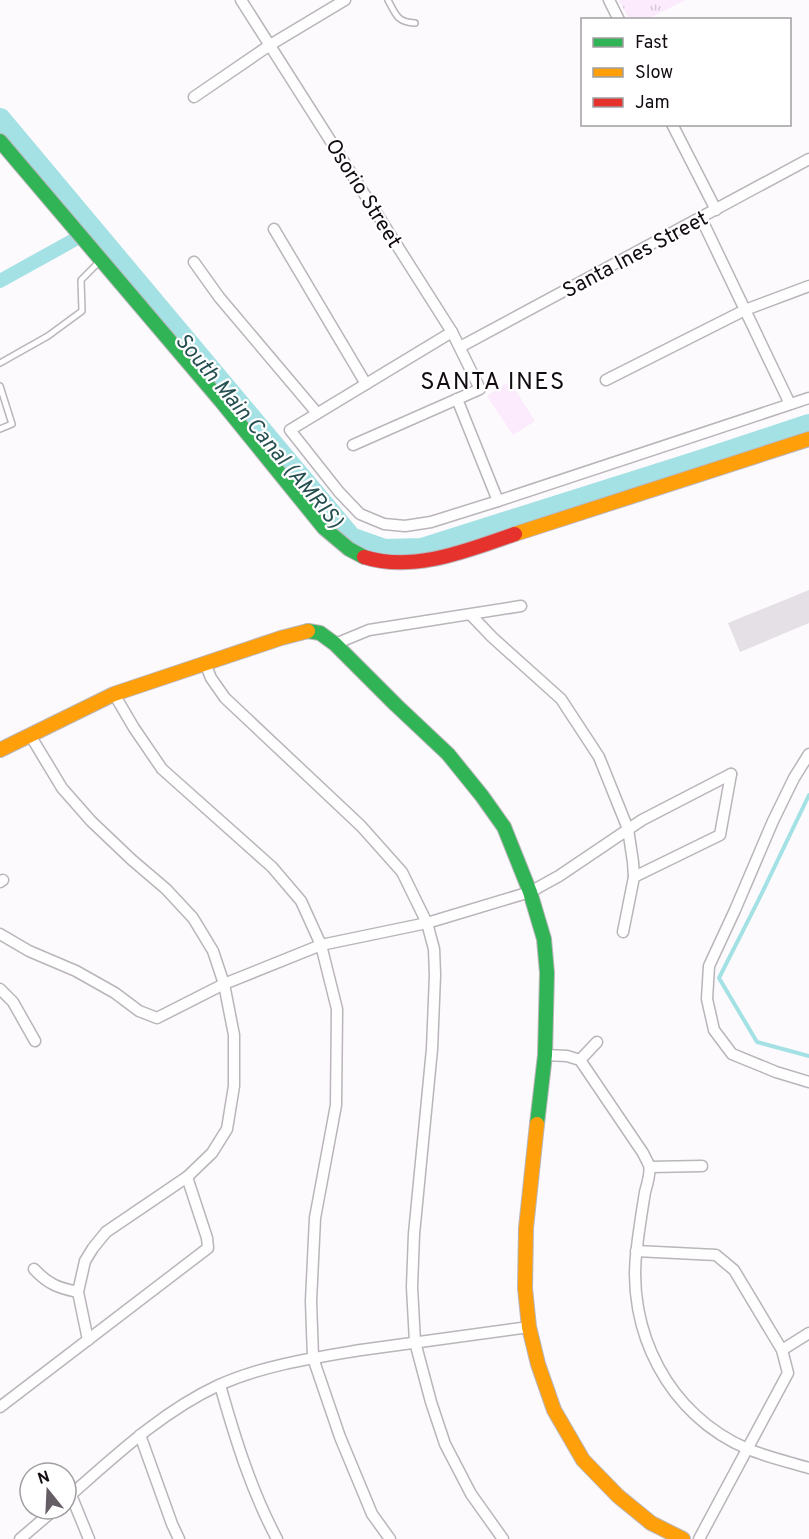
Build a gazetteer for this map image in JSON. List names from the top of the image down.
{
  "streets": {
    "street": ["Osorio Street", "Santa Ines Street"]
  },
  "crossings": [
    ["Osorio Street", "Santa Ines Street"]
  ],
  "districts": ["SANTA INES"],
  "water": ["South Main Canal (AMRIS)"],
  "legend": ["Fast", "Slow", "Jam"],
  "north": "top"
}
